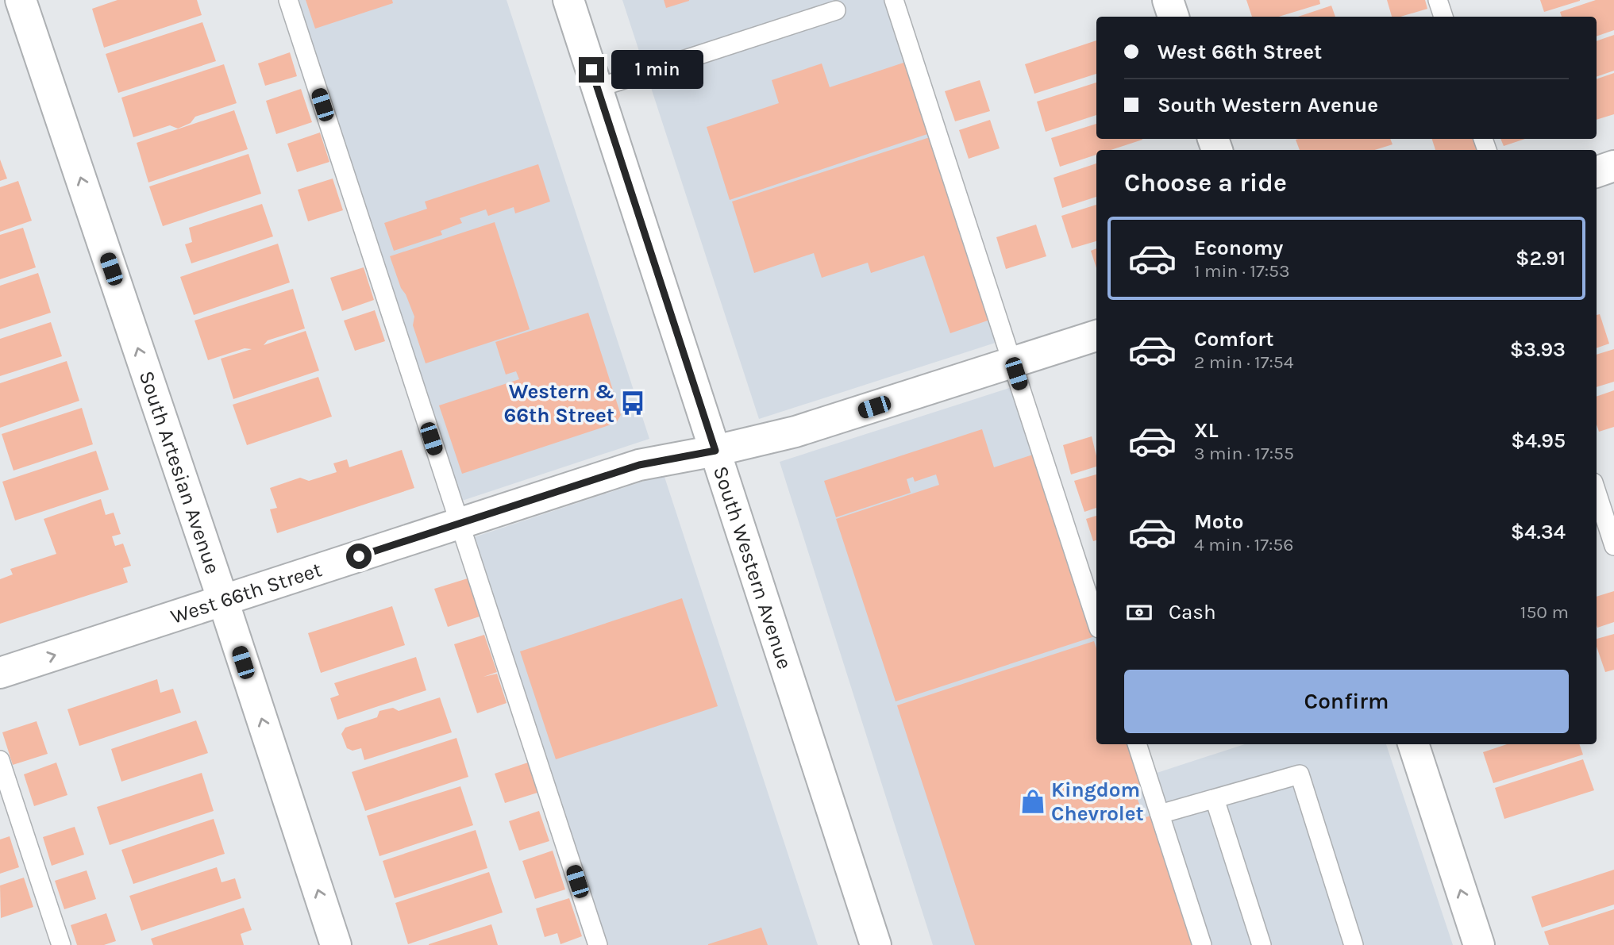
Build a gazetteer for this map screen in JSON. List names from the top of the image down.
{
  "streets": {
    "street": ["South Artesian Avenue", "South Western Avenue", "West 66th Street"]
  },
  "crossings": [
    ["South Artesian Avenue", "West 66th Street"],
    ["South Western Avenue", "West 66th Street"]
  ],
  "one_way": ["South Artesian Avenue"],
  "places": {
    "bus stop": ["Western & 66th Street"],
    "shop": ["Kingdom Chevrolet"]
  },
  "page": {
    "banner": ["West 66th Street", "South Western Avenue"],
    "bubble": "1 min",
    "heading": "Choose a ride",
    "list": [
      {
        "name": "Economy",
        "note": "1 min · 17:53",
        "value": "$2.91"
      },
      {
        "name": "Comfort",
        "note": "2 min · 17:54",
        "value": "$3.93"
      },
      {
        "name": "XL",
        "note": "3 min · 17:55",
        "value": "$4.95"
      },
      {
        "name": "Moto",
        "note": "4 min · 17:56",
        "value": "$4.34"
      }
    ],
    "pay": ["Cash", "150 m"],
    "buttons": "Confirm"
  }
}
